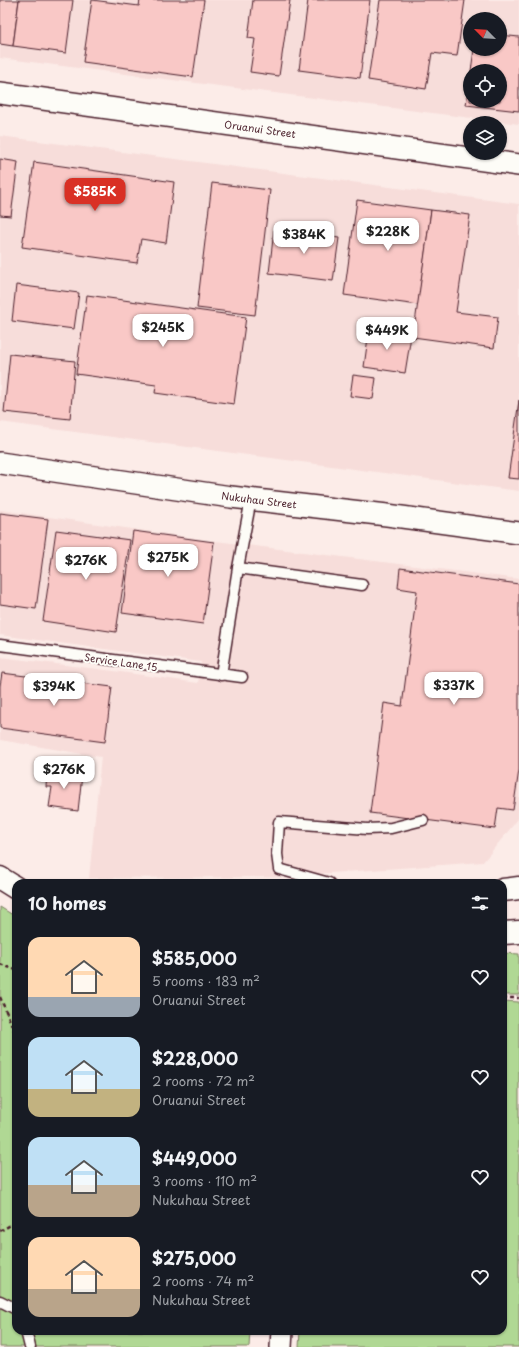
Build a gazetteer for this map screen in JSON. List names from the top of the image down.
{
  "streets": {
    "street": ["Oruanui Street", "Nukuhau Street"],
    "lane": ["Service Lane 15"]
  },
  "north": "top left",
  "page": {
    "price": [
      "$585K",
      "$228K",
      "$384K",
      "$245K",
      "$449K",
      "$275K",
      "$276K",
      "$337K",
      "$394K",
      "$276K"
    ],
    "heading": "10 homes",
    "list": [
      {
        "name": "$585,000",
        "note": "5 rooms · 183 m² · Oruanui Street"
      },
      {
        "name": "$228,000",
        "note": "2 rooms · 72 m² · Oruanui Street"
      },
      {
        "name": "$449,000",
        "note": "3 rooms · 110 m² · Nukuhau Street"
      },
      {
        "name": "$275,000",
        "note": "2 rooms · 74 m² · Nukuhau Street"
      }
    ]
  }
}
